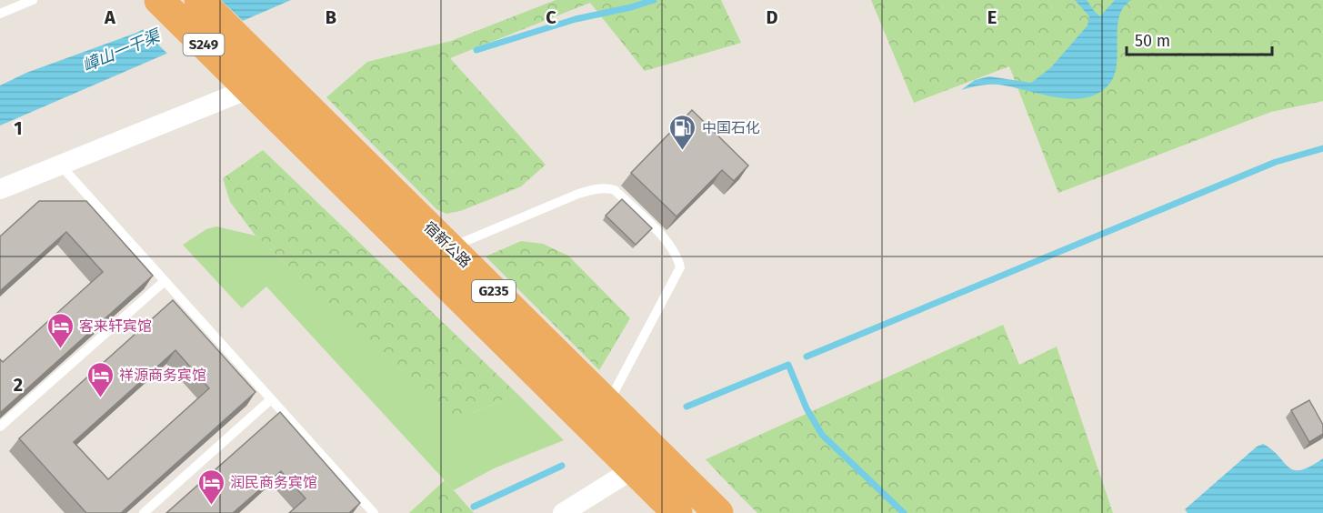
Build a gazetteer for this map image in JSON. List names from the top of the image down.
{
  "streets": {
    "highway": ["S249", "宿新公路", "G235"]
  },
  "water": ["嶂山一干渠"],
  "places": {
    "fuel station": ["中国石化"],
    "hotel": ["客来轩宾馆", "祥源商务宾馆", "润民商务宾馆"]
  },
  "scale_bar": "50 m",
  "grid": {
    "columns": [
      "A",
      "B",
      "C",
      "D",
      "E"
    ],
    "rows": ["1", "2"]
  }
}
